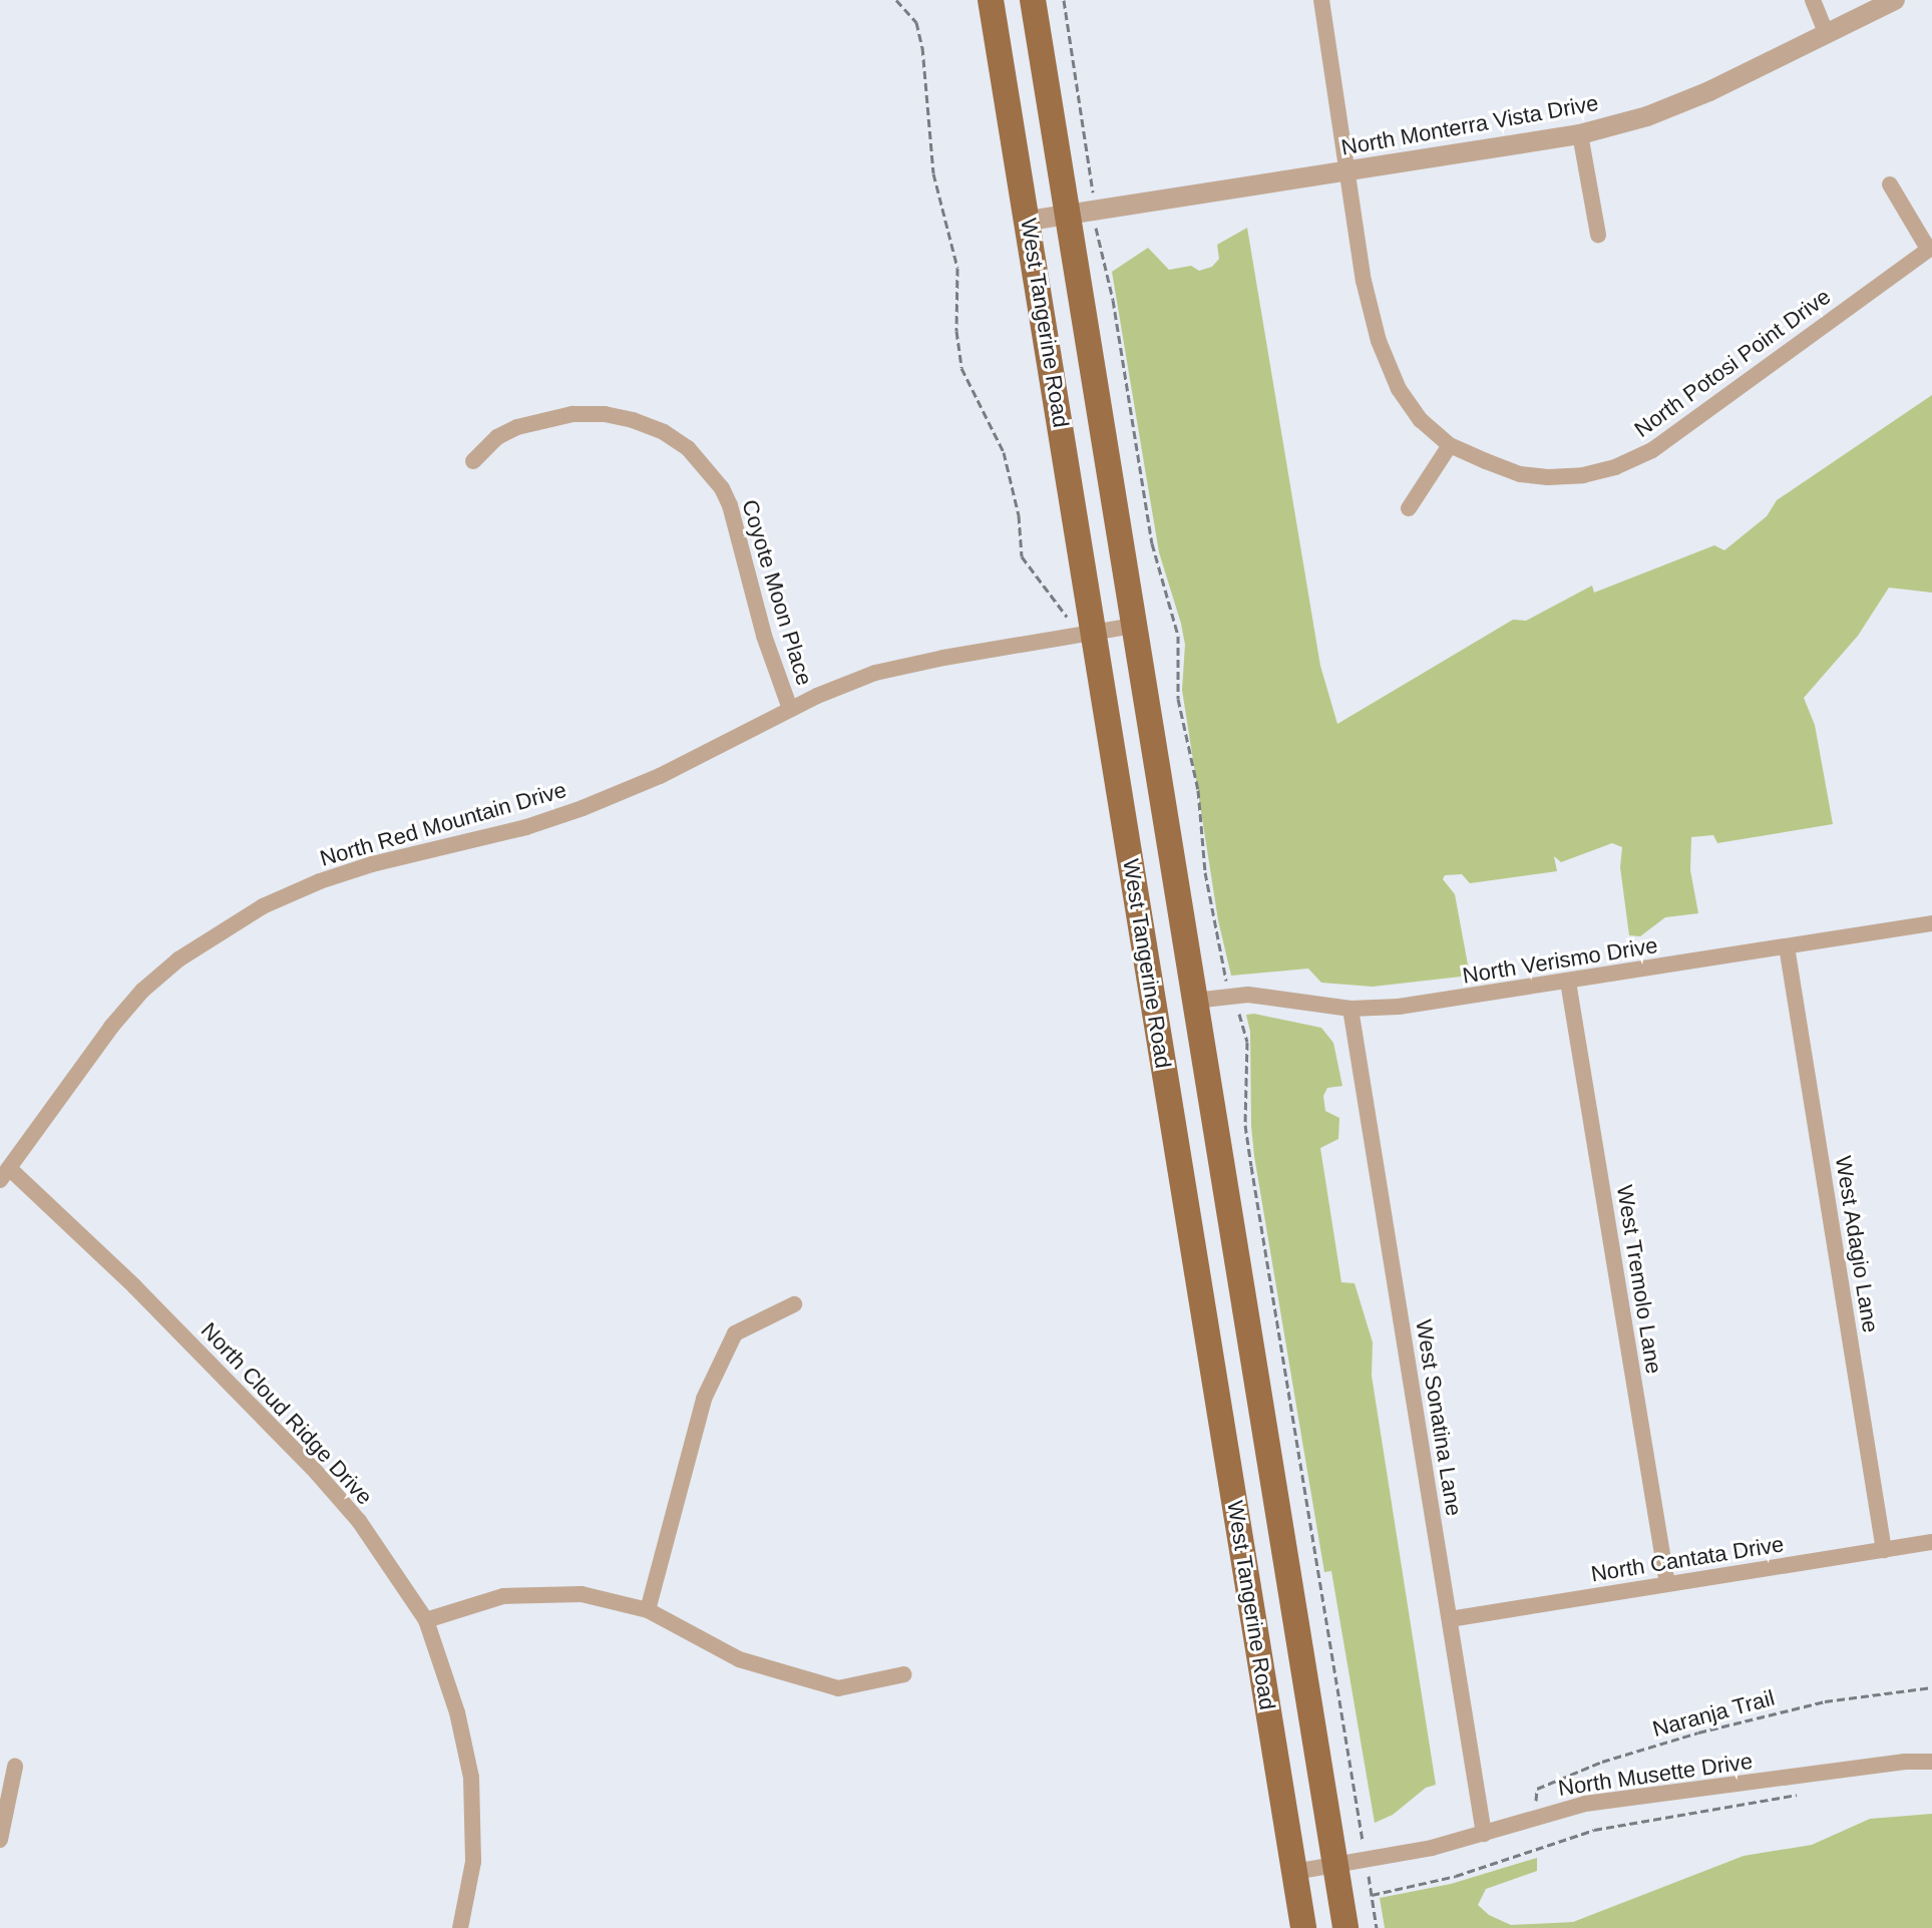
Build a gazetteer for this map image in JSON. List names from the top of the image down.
{
  "streets": {
    "main road": ["West Tangerine Road"],
    "street": [
      "North Monterra Vista Drive",
      "North Potosi Point Drive",
      "Coyote Moon Place",
      "North Red Mountain Drive",
      "North Verismo Drive",
      "West Adagio Lane",
      "West Tremolo Lane",
      "North Cloud Ridge Drive",
      "West Sonatina Lane",
      "North Cantata Drive",
      "North Musette Drive"
    ],
    "path": ["Naranja Trail"]
  },
  "crossings": [
    ["North Monterra Vista Drive", "West Tangerine Road"],
    ["North Monterra Vista Drive", "North Potosi Point Drive"],
    ["West Tangerine Road", "North Red Mountain Drive"],
    ["West Tangerine Road", "North Verismo Drive"],
    ["West Tangerine Road", "North Musette Drive"],
    ["Coyote Moon Place", "North Red Mountain Drive"],
    ["North Red Mountain Drive", "North Cloud Ridge Drive"],
    ["North Verismo Drive", "West Adagio Lane"],
    ["North Verismo Drive", "West Tremolo Lane"],
    ["North Verismo Drive", "West Sonatina Lane"],
    ["West Adagio Lane", "North Cantata Drive"],
    ["West Tremolo Lane", "North Cantata Drive"],
    ["West Sonatina Lane", "North Cantata Drive"],
    ["West Sonatina Lane", "North Musette Drive"],
    ["Naranja Trail", "North Musette Drive"]
  ]
}
